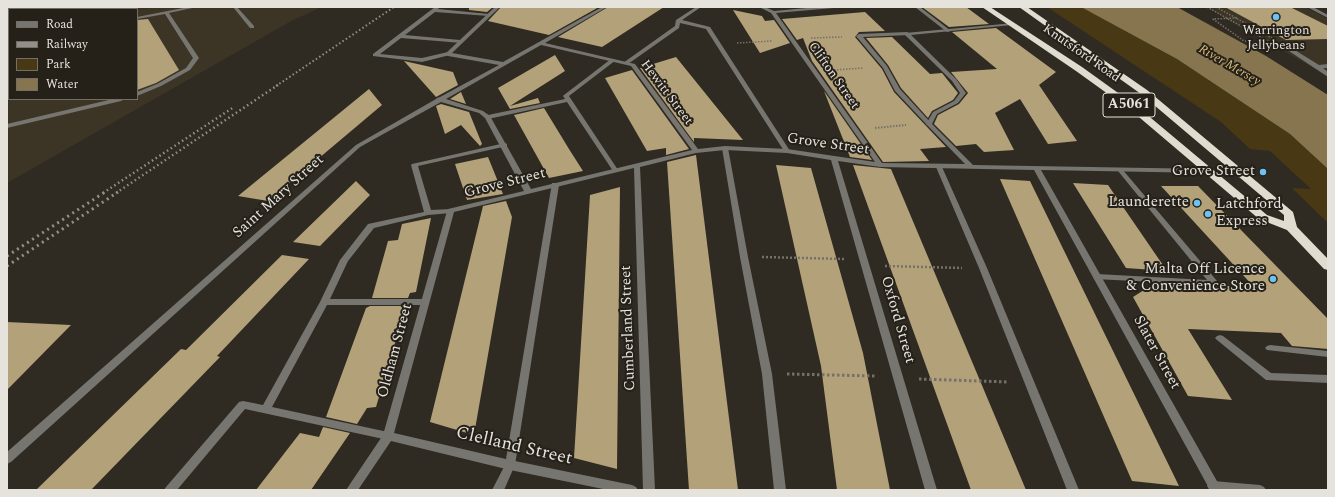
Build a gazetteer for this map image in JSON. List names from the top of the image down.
{
  "streets": {
    "highway": ["Knutsford Road", "A5061"],
    "street": [
      "Clifton Street",
      "Hewitt Street",
      "Grove Street",
      "Saint Mary Street",
      "Oxford Street",
      "Cumberland Street",
      "Oldham Street",
      "Slater Street",
      "Clelland Street"
    ]
  },
  "crossings": [
    ["Knutsford Road", "Grove Street"],
    ["Clifton Street", "Grove Street"],
    ["Hewitt Street", "Grove Street"],
    ["Hewitt Street", "Saint Mary Street"],
    ["Grove Street", "Oxford Street"],
    ["Grove Street", "Cumberland Street"],
    ["Grove Street", "Oldham Street"],
    ["Grove Street", "Slater Street"],
    ["Grove Street", "Clelland Street"],
    ["Oldham Street", "Clelland Street"]
  ],
  "water": ["River Mersey"],
  "places": [
    "Warrington Jellybeans",
    "Grove Street",
    "Launderette",
    "Latchford Express",
    "Malta Off Licence & Convenience Store"
  ],
  "legend": [
    "Road",
    "Railway",
    "Park",
    "Water"
  ]
}
